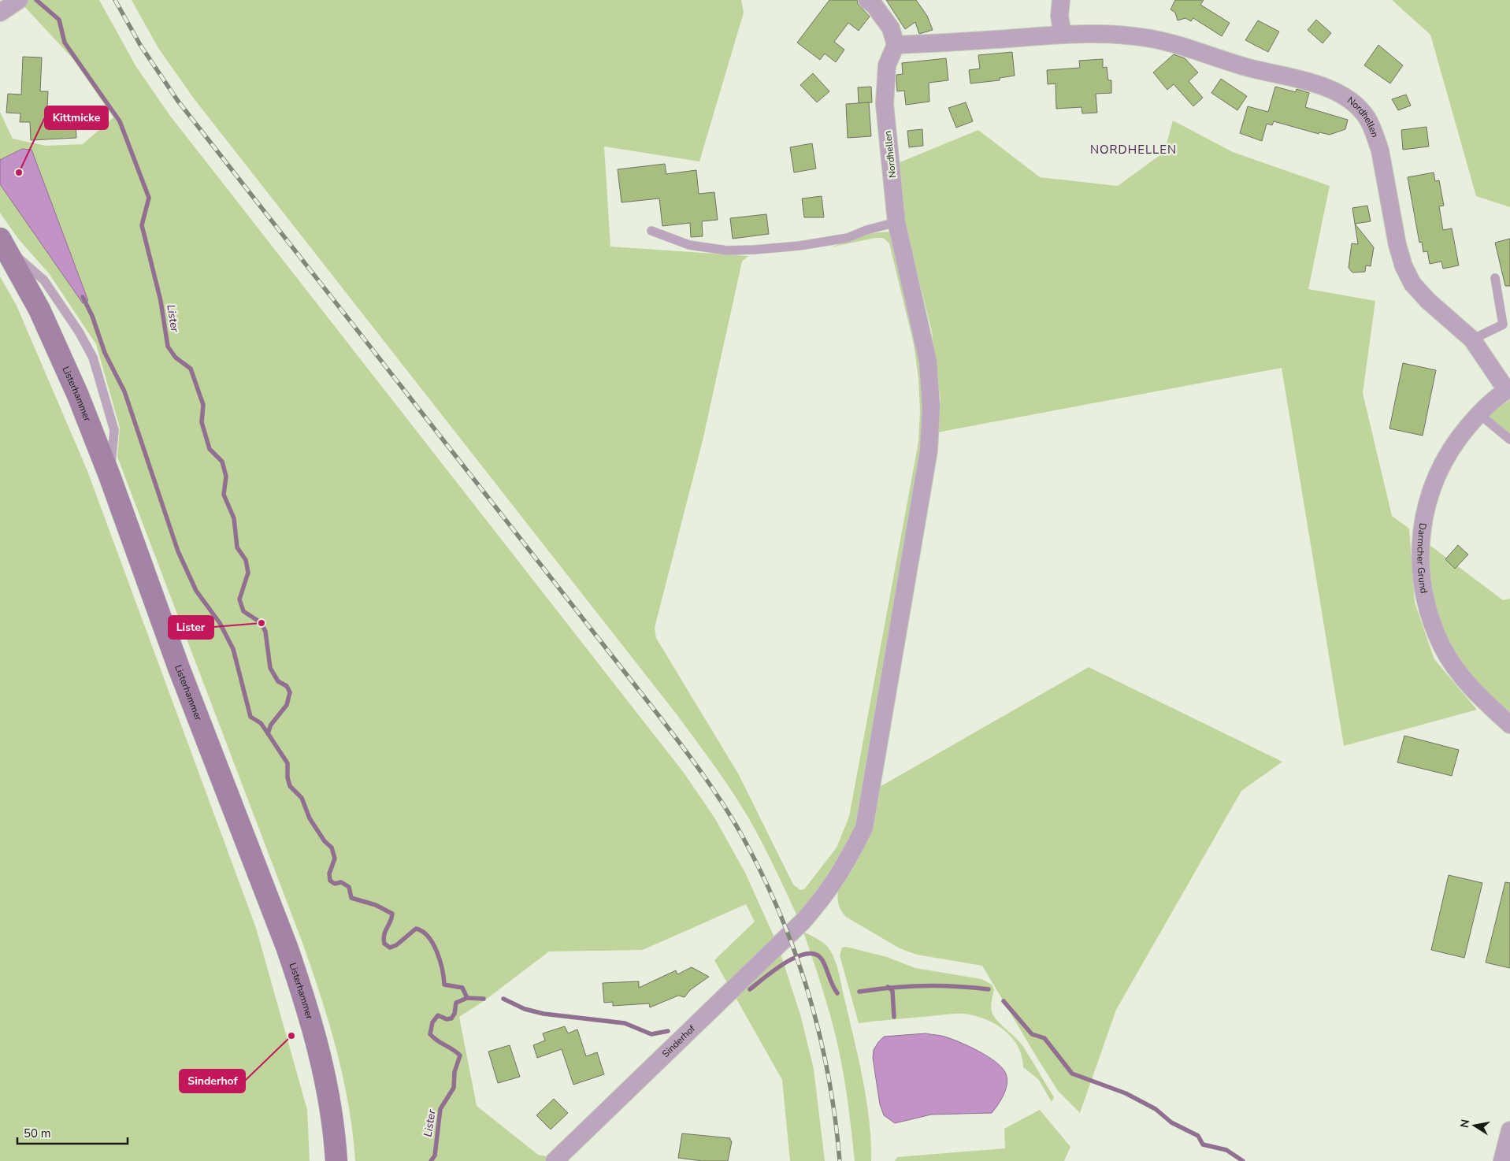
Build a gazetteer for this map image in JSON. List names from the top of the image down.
{
  "streets": {
    "main road": ["Listerhammer"],
    "street": ["Nordhellen", "Darmcher Grund", "Sinderhof"]
  },
  "crossings": [
    ["Nordhellen", "Darmcher Grund"],
    ["Nordhellen", "Sinderhof"]
  ],
  "districts": ["NORDHELLEN"],
  "water": ["Lister"],
  "places": ["Kittmicke", "Lister", "Sinderhof"],
  "scale_bar": "50 m",
  "north": "left"
}
